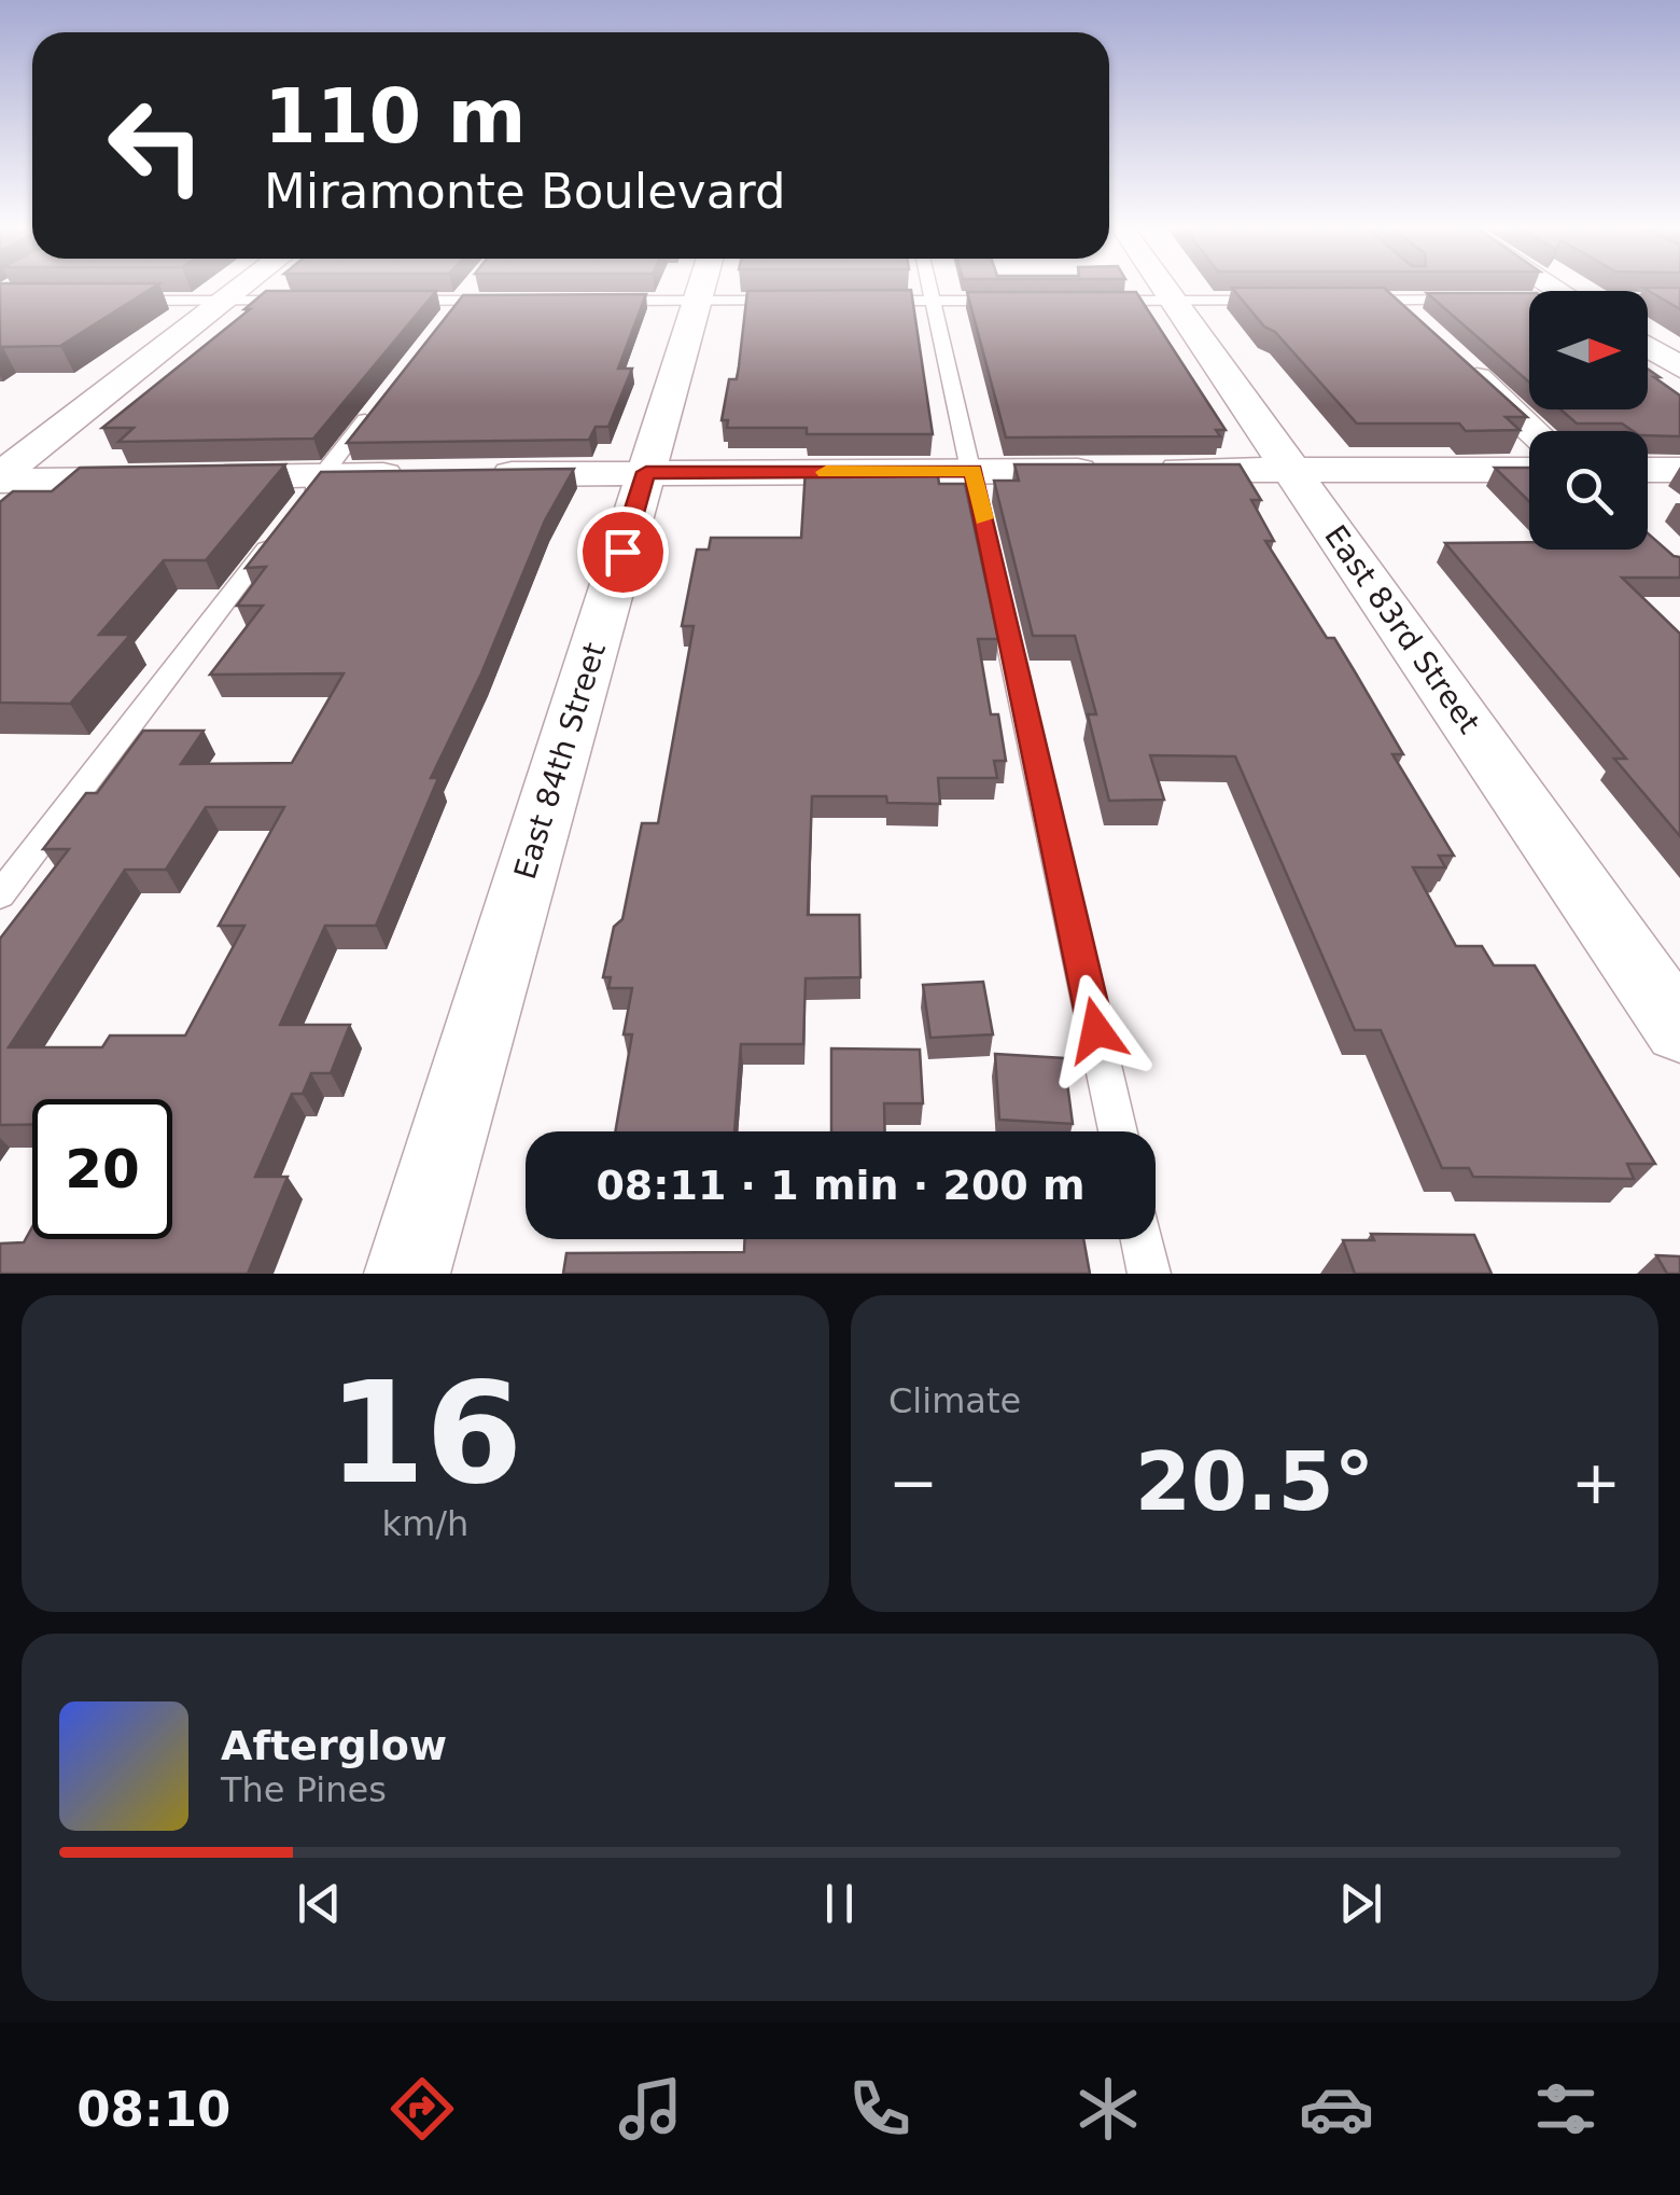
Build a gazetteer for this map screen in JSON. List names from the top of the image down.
{
  "streets": {
    "street": ["East 83rd Street", "East 84th Street"]
  },
  "north": "right",
  "page": {
    "turn": ["110 m", "Miramonte Boulevard"],
    "limit": "20",
    "trip": "08:11 · 1 min · 200 m",
    "tile": [
      ["16", "km/h"],
      "Climate"
    ],
    "heat": ["−", "20.5°", "+"],
    "song": ["Afterglow", "The Pines"],
    "tabs": "08:10"
  }
}
